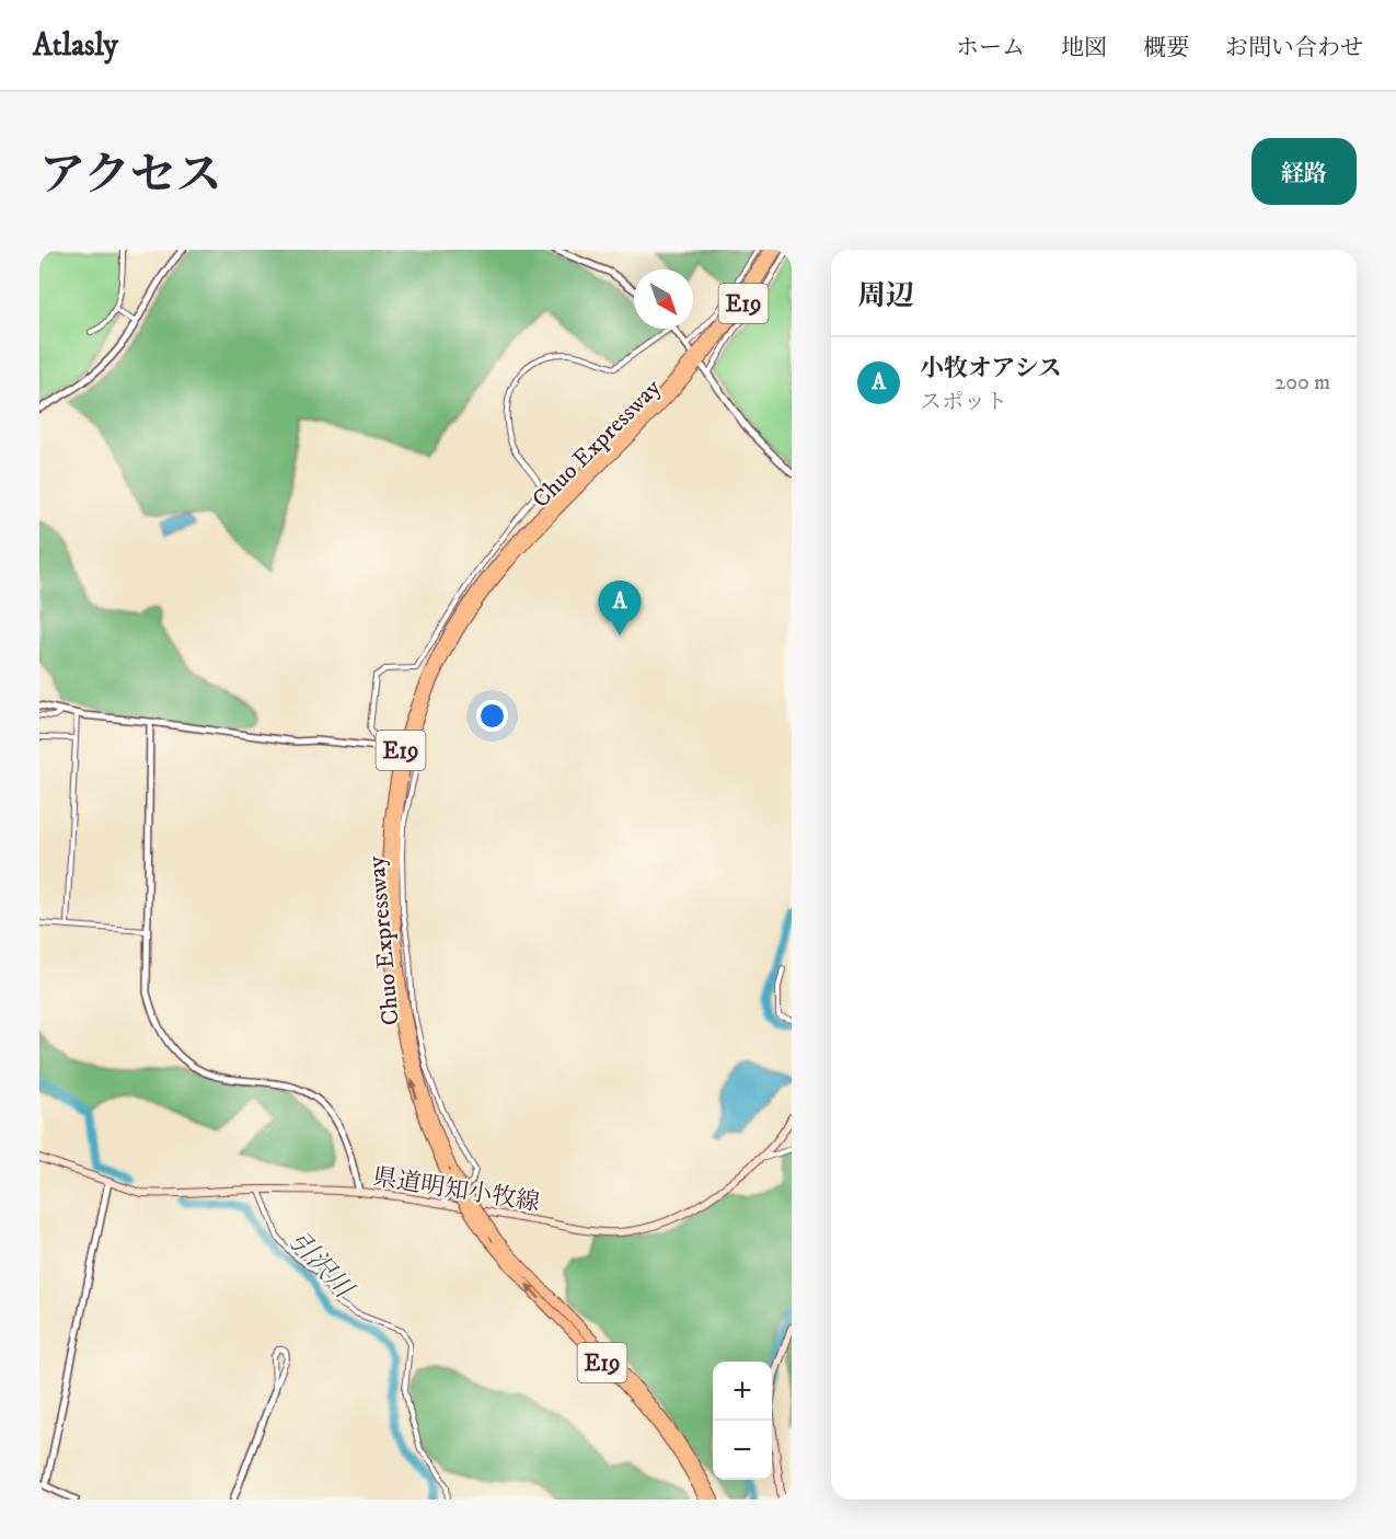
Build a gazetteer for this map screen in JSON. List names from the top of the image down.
{
  "streets": {
    "highway": ["E19", "Chuo Expressway"],
    "main road": ["県道明知小牧線"]
  },
  "one_way": ["Chuo Expressway"],
  "water": ["引沢川"],
  "north": "bottom right",
  "page": {
    "header": "Atlasly",
    "nav": [
      "ホーム",
      "地図",
      "概要",
      "お問い合わせ"
    ],
    "title": "アクセス",
    "buttons": "経路",
    "heading": "周辺",
    "list": [
      {
        "mark": "A",
        "name": "小牧オアシス",
        "note": "スポット",
        "value": "200 m"
      }
    ],
    "pins": "A",
    "map_buttons": ["+", "−"]
  }
}
